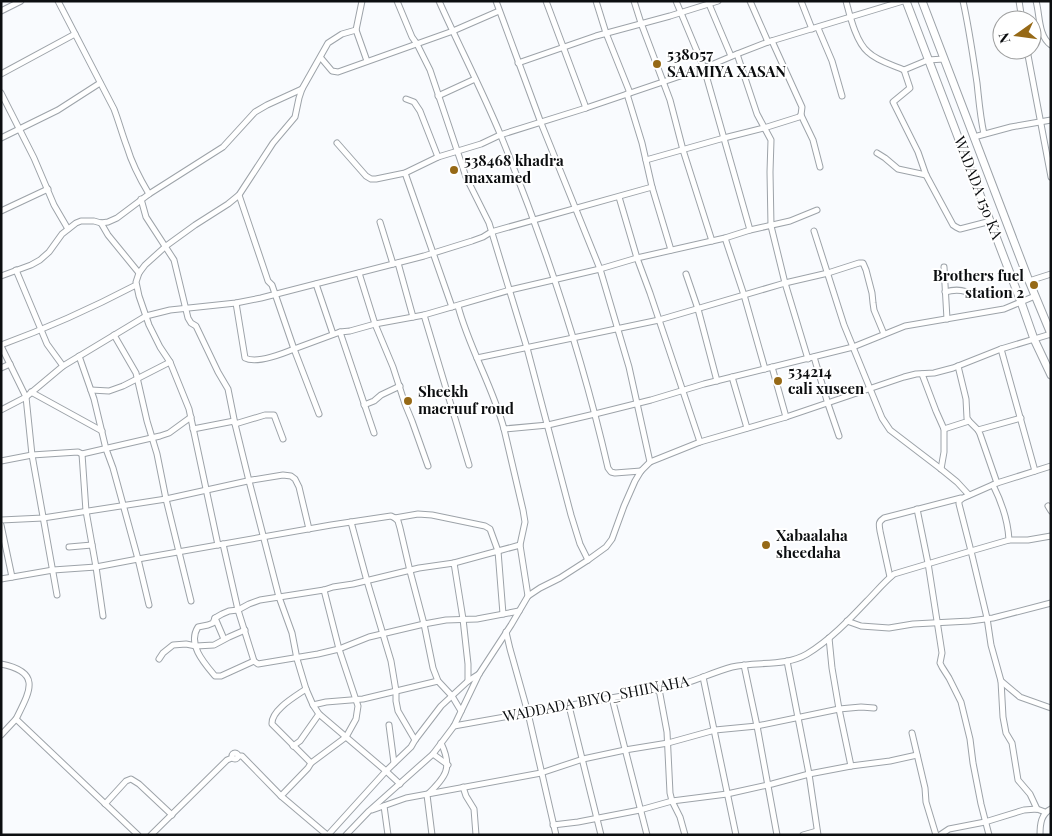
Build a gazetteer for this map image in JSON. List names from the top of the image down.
{
  "streets": {
    "street": ["WADADA 150 KA", "WADDADA BIYO_SHIINAHA"]
  },
  "places": [
    "538057 SAAMIYA XASAN",
    "538468 khadra maxamed",
    "Brothers fuel station 2",
    "534214 cali xuseen",
    "Sheekh macruuf roud",
    "Xabaalaha sheedaha"
  ],
  "north": "left"
}
